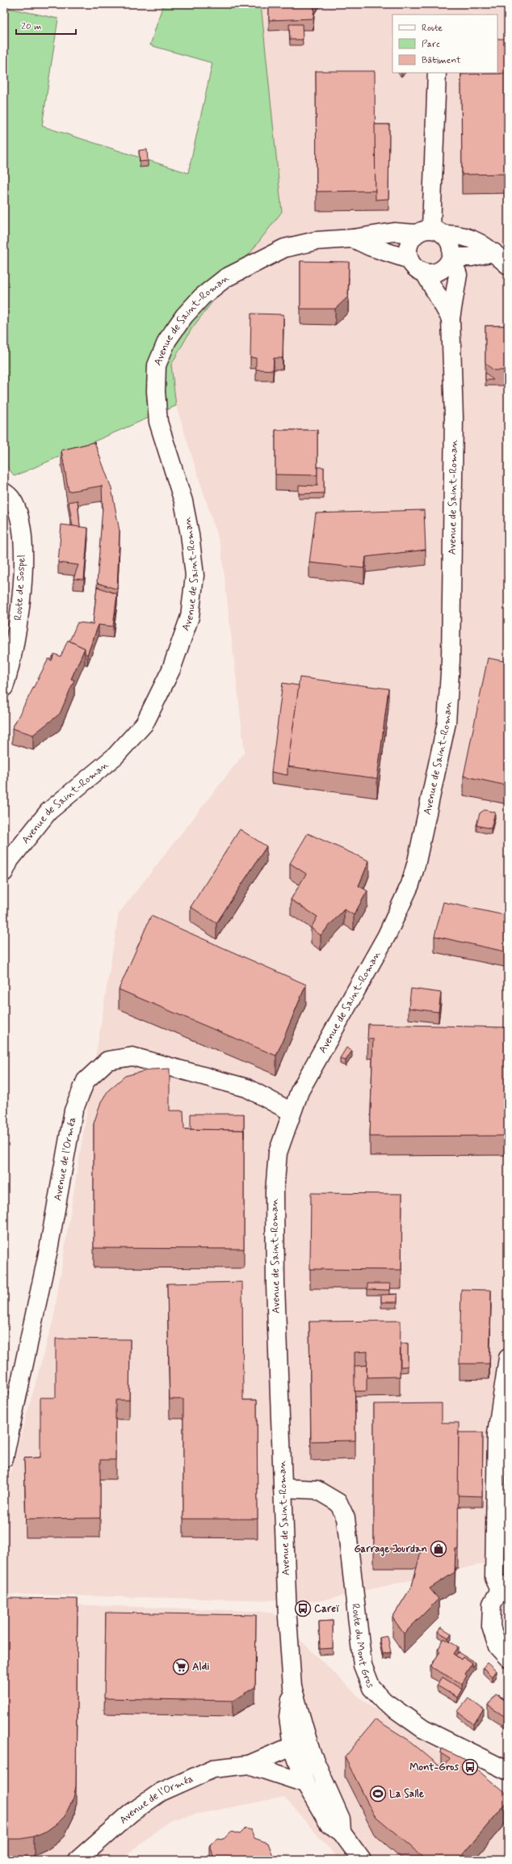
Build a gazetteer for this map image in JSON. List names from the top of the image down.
{
  "streets": {
    "street": [
      "Avenue de Saint-Roman",
      "Route de Sospel",
      "Avenue de l'Orméa",
      "Route du Mont Gros"
    ]
  },
  "crossings": [
    ["Avenue de Saint-Roman", "Avenue de l'Orméa"],
    ["Avenue de Saint-Roman", "Route du Mont Gros"]
  ],
  "places": {
    "shop": ["Garrage Jourdan"],
    "bus stop": ["Careï", "Mont-Gros"],
    "supermarket": ["Aldi"],
    "sports": ["La Salle"]
  },
  "legend": ["Route", "Parc", "Bâtiment"],
  "scale_bar": "20 m"
}
